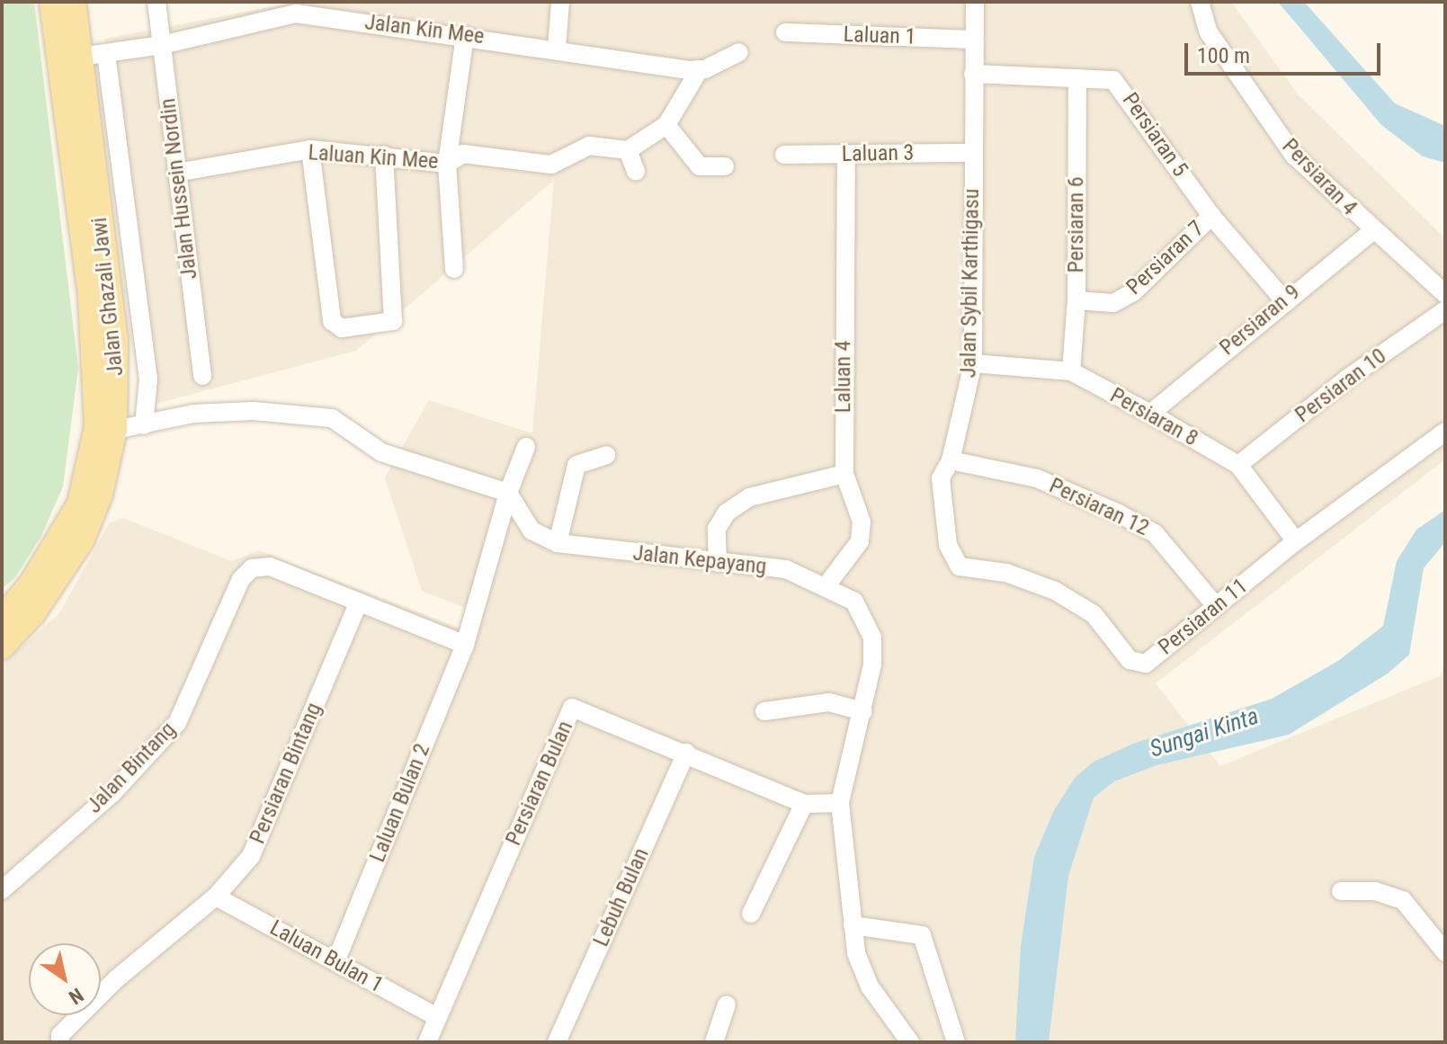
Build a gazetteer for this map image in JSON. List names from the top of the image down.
{
  "streets": {
    "main road": ["Jalan Ghazali Jawi"],
    "street": [
      "Jalan Kin Mee",
      "Laluan 1",
      "Persiaran 5",
      "Laluan 3",
      "Laluan Kin Mee",
      "Persiaran 4",
      "Jalan Hussein Nordin",
      "Persiaran 6",
      "Persiaran 7",
      "Jalan Sybil Karthigasu",
      "Persiaran 9",
      "Laluan 4",
      "Persiaran 10",
      "Persiaran 8",
      "Persiaran 12",
      "Jalan Kepayang",
      "Persiaran 11",
      "Jalan Bintang",
      "Persiaran Bintang",
      "Persiaran Bulan",
      "Laluan Bulan 2",
      "Lebuh Bulan",
      "Laluan Bulan 1"
    ]
  },
  "crossings": [
    ["Jalan Kin Mee", "Jalan Hussein Nordin"],
    ["Jalan Kin Mee", "Jalan Ghazali Jawi"],
    ["Laluan 1", "Jalan Sybil Karthigasu"],
    ["Persiaran 5", "Persiaran 6"],
    ["Persiaran 5", "Persiaran 7"],
    ["Persiaran 5", "Jalan Sybil Karthigasu"],
    ["Persiaran 5", "Persiaran 9"],
    ["Laluan 3", "Jalan Sybil Karthigasu"],
    ["Laluan 3", "Laluan 4"],
    ["Laluan Kin Mee", "Jalan Hussein Nordin"],
    ["Persiaran 4", "Persiaran 9"],
    ["Persiaran 6", "Persiaran 7"],
    ["Persiaran 6", "Persiaran 8"],
    ["Jalan Sybil Karthigasu", "Persiaran 8"],
    ["Jalan Sybil Karthigasu", "Persiaran 12"],
    ["Jalan Sybil Karthigasu", "Persiaran 11"],
    ["Persiaran 9", "Persiaran 8"],
    ["Laluan 4", "Jalan Kepayang"],
    ["Persiaran 10", "Persiaran 8"],
    ["Persiaran 8", "Persiaran 11"],
    ["Persiaran 12", "Persiaran 11"],
    ["Jalan Kepayang", "Persiaran Bulan"],
    ["Jalan Kepayang", "Laluan Bulan 2"],
    ["Jalan Bintang", "Persiaran Bintang"],
    ["Persiaran Bintang", "Laluan Bulan 1"],
    ["Persiaran Bulan", "Lebuh Bulan"],
    ["Persiaran Bulan", "Laluan Bulan 1"],
    ["Laluan Bulan 2", "Laluan Bulan 1"]
  ],
  "water": ["Sungai Kinta"],
  "scale_bar": "100 m",
  "north": "bottom right"
}
